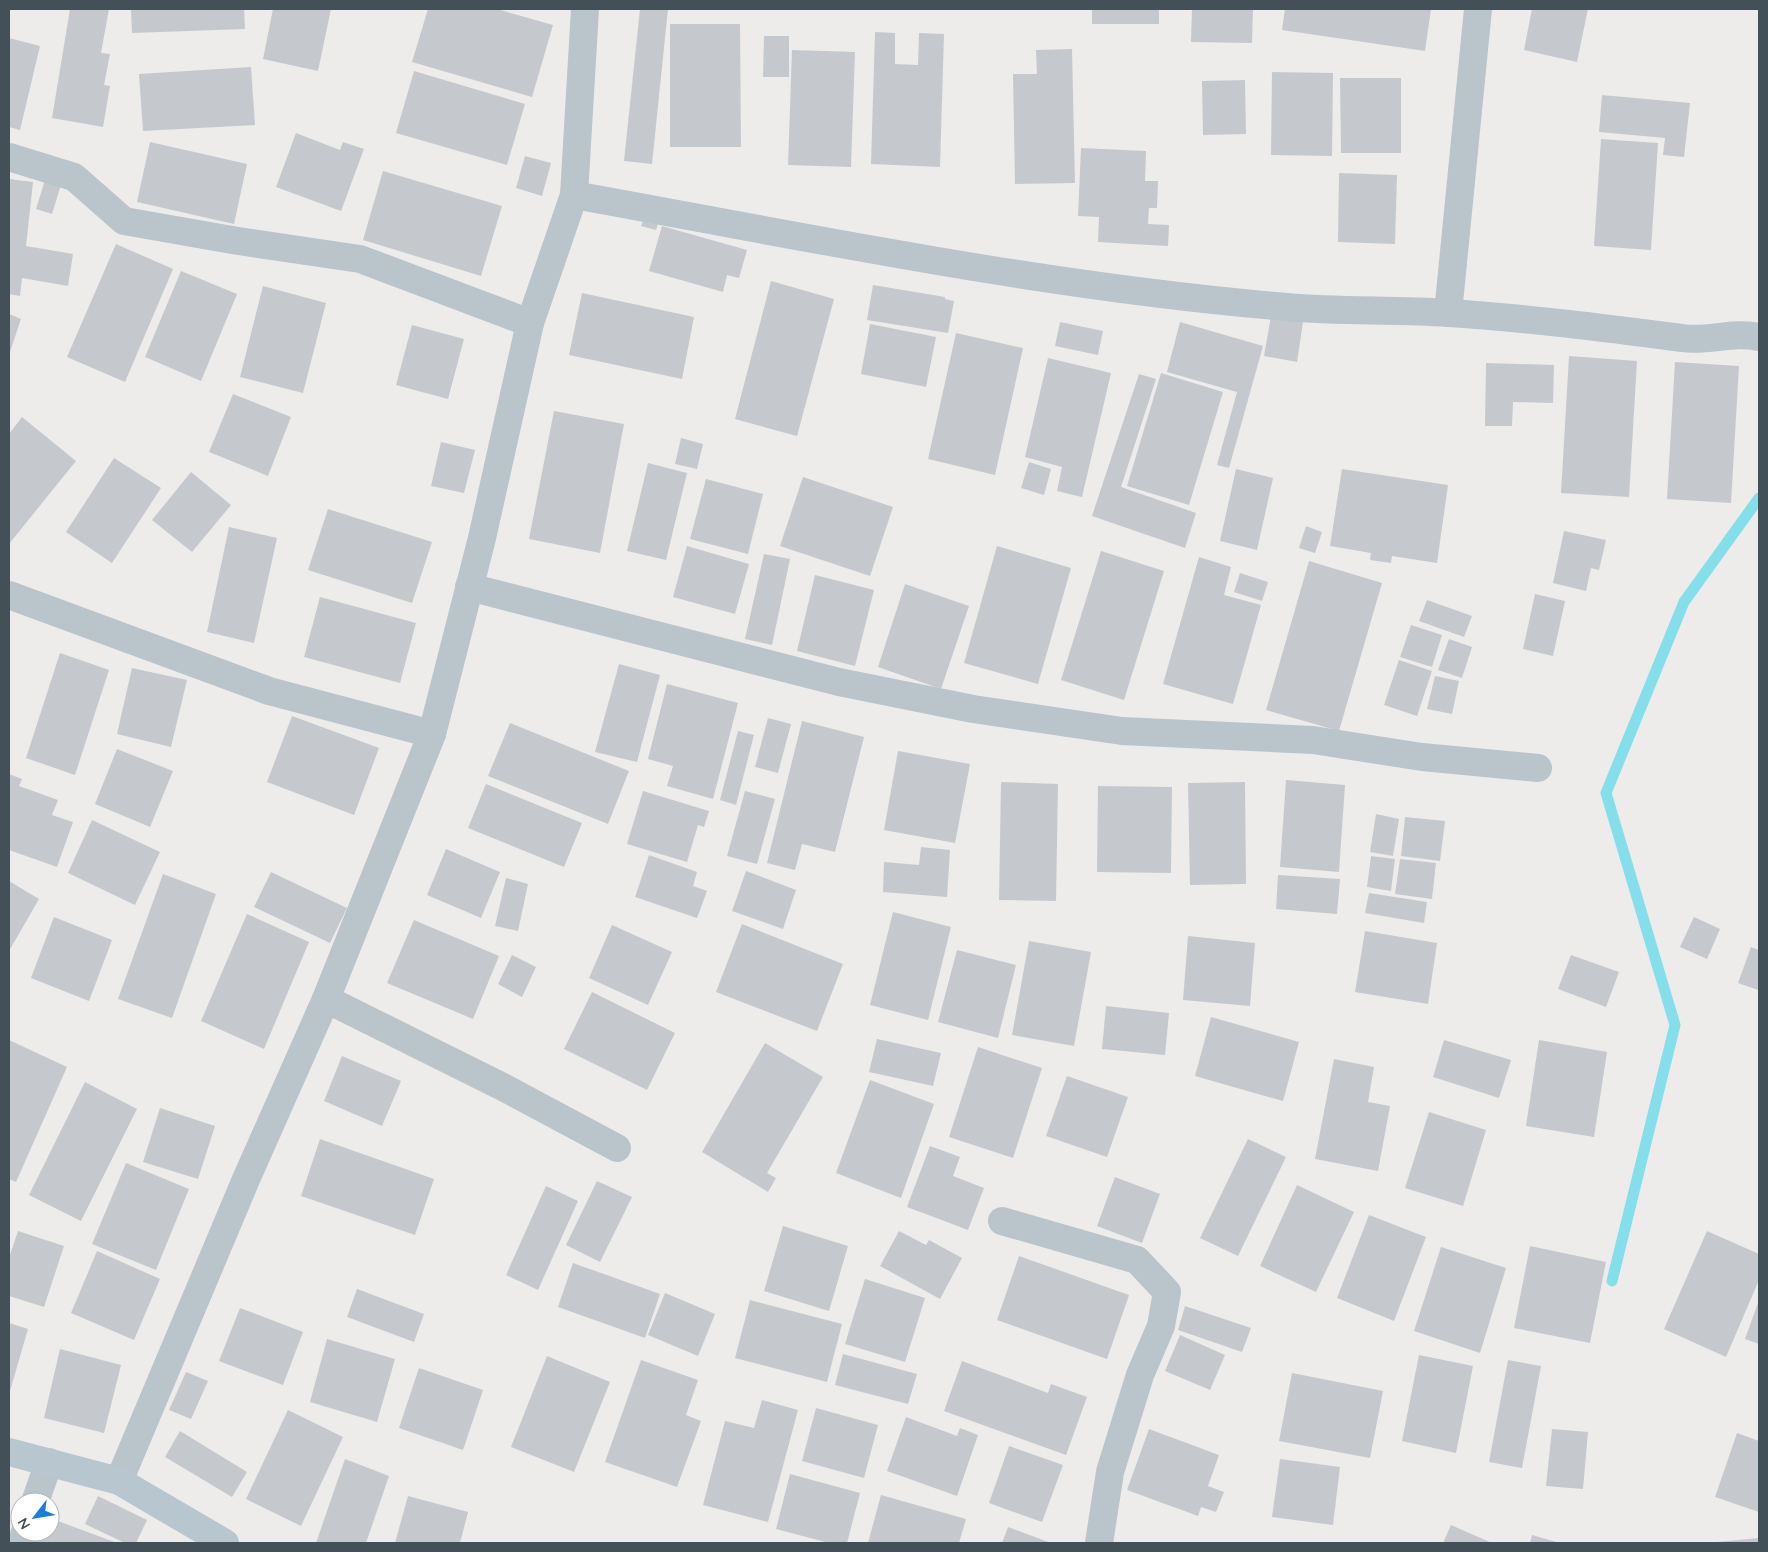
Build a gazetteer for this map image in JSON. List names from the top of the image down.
{
  "north": "bottom left"
}
